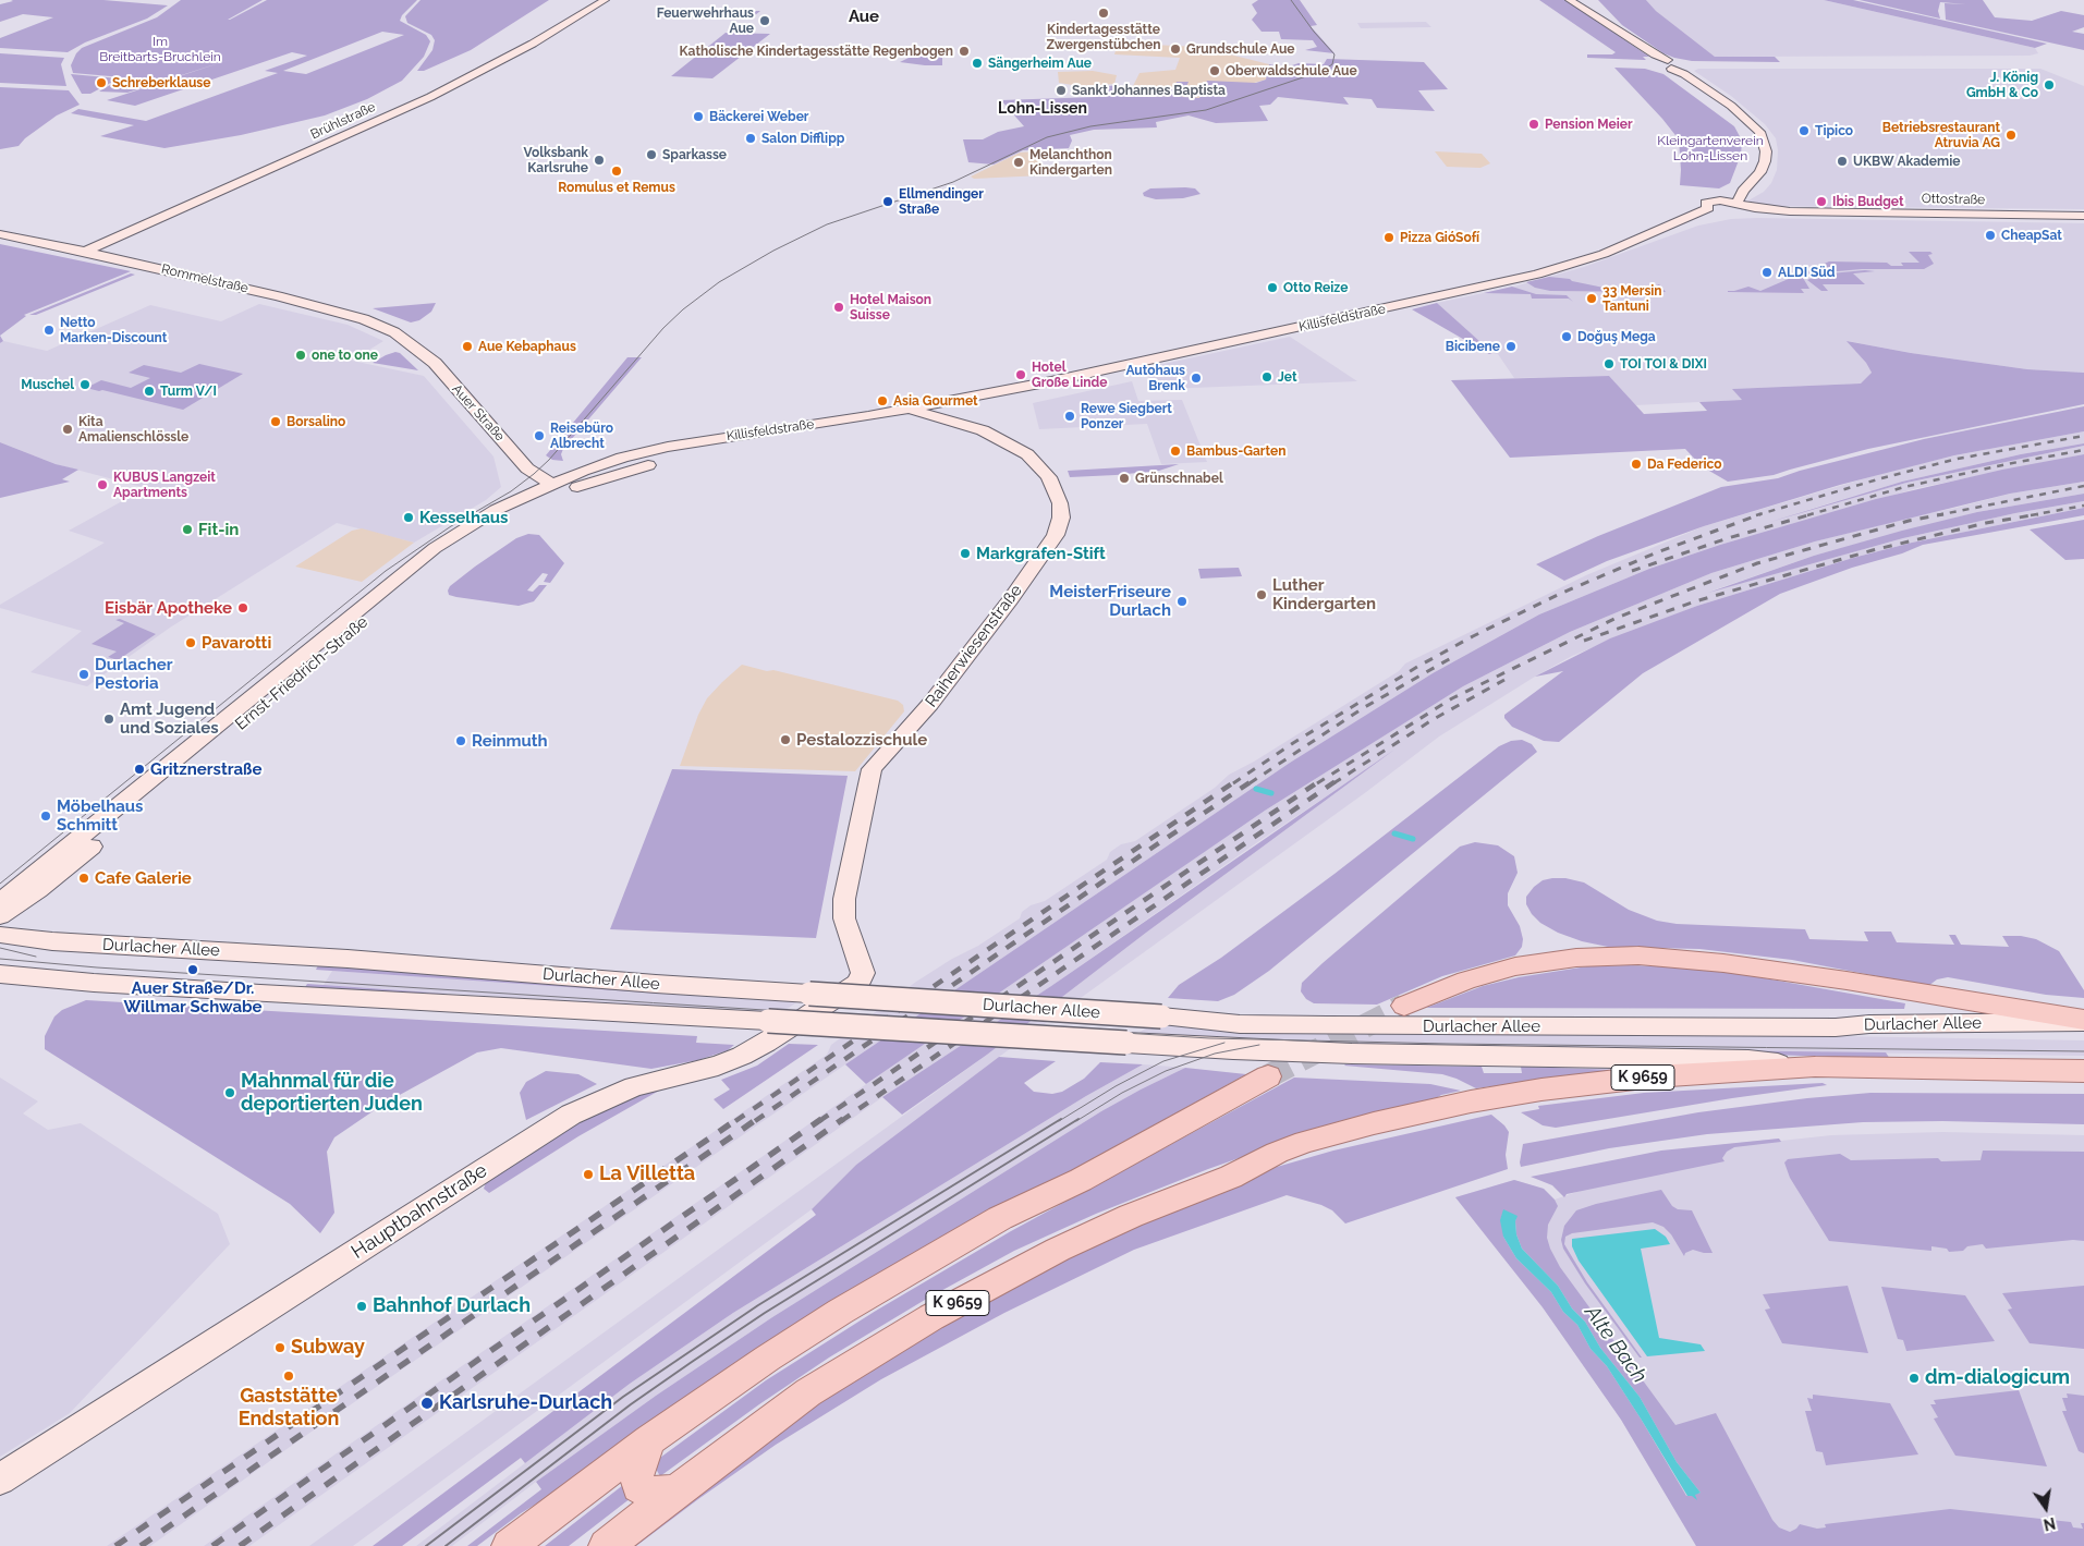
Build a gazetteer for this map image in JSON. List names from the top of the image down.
{
  "streets": {
    "main road": [
      "Brühlstraße",
      "Ottostraße",
      "Rommelstraße",
      "Killisfeldstraße",
      "Auer Straße",
      "Raiherwiesenstraße",
      "Ernst-Friedrich-Straße",
      "Durlacher Allee",
      "K 9659",
      "Hauptbahnstraße"
    ]
  },
  "crossings": [
    ["Brühlstraße", "Rommelstraße"],
    ["Ottostraße", "Killisfeldstraße"],
    ["Rommelstraße", "Auer Straße"],
    ["Killisfeldstraße", "Auer Straße"],
    ["Killisfeldstraße", "Raiherwiesenstraße"],
    ["Killisfeldstraße", "Ernst-Friedrich-Straße"],
    ["Auer Straße", "Ernst-Friedrich-Straße"],
    ["Raiherwiesenstraße", "Hauptbahnstraße"],
    ["Durlacher Allee", "K 9659"]
  ],
  "districts": ["Aue", "Lohn-Lissen"],
  "water": ["Alte Bach"],
  "parks": ["Im Breitbarts-Bruchlein", "Kleingartenverein Lohn-Lissen"],
  "places": [
    "Kindertagesstätte Zwergenstübchen",
    "Feuerwehrhaus Aue",
    "Grundschule Aue",
    "Katholische Kindertagesstätte Regenbogen",
    "Sängerheim Aue",
    "Oberwaldschule Aue",
    "Schreberklause",
    "J. König GmbH & Co",
    "Sankt Johannes Baptista",
    "Bäckerei Weber",
    "Pension Meier",
    "Tipico",
    "Betriebsrestaurant Atruvia AG",
    "Salon Difflipp",
    "Sparkasse",
    "Volksbank Karlsruhe",
    "UKBW Akademie",
    "Melanchthon Kindergarten",
    "Romulus et Remus",
    "Ellmendinger Straße",
    "Ibis Budget",
    "CheapSat",
    "Pizza GióSofí",
    "ALDI Süd",
    "Otto Reize",
    "33 Mersin Tantuni",
    "Hotel Maison Suisse",
    "Netto Marken-Discount",
    "Doğuş Mega",
    "Aue Kebaphaus",
    "Bicibene",
    "one to one",
    "TOI TOI & DIXI",
    "Hotel Große Linde",
    "Jet",
    "Autohaus Brenk",
    "Muschel",
    "Turm V/I",
    "Asia Gourmet",
    "Rewe Siegbert Ponzer",
    "Borsalino",
    "Kita Amalienschlössle",
    "Reisebüro Albrecht",
    "Bambus-Garten",
    "Da Federico",
    "Grünschnabel",
    "KUBUS Langzeit Apartments",
    "Kesselhaus",
    "Fit-in",
    "Markgrafen-Stift",
    "Luther Kindergarten",
    "MeisterFriseure Durlach",
    "Eisbär Apotheke",
    "Pavarotti",
    "Durlacher Pestoria",
    "Amt Jugend und Soziales",
    "Pestalozzischule",
    "Reinmuth",
    "Gritznerstraße",
    "Möbelhaus Schmitt",
    "Cafe Galerie",
    "Auer Straße/Dr. Willmar Schwabe",
    "Mahnmal für die deportierten Juden",
    "La Villetta",
    "Bahnhof Durlach",
    "Subway",
    "Gaststätte Endstation",
    "dm-dialogicum",
    "Karlsruhe-Durlach"
  ],
  "north": "bottom"
}
